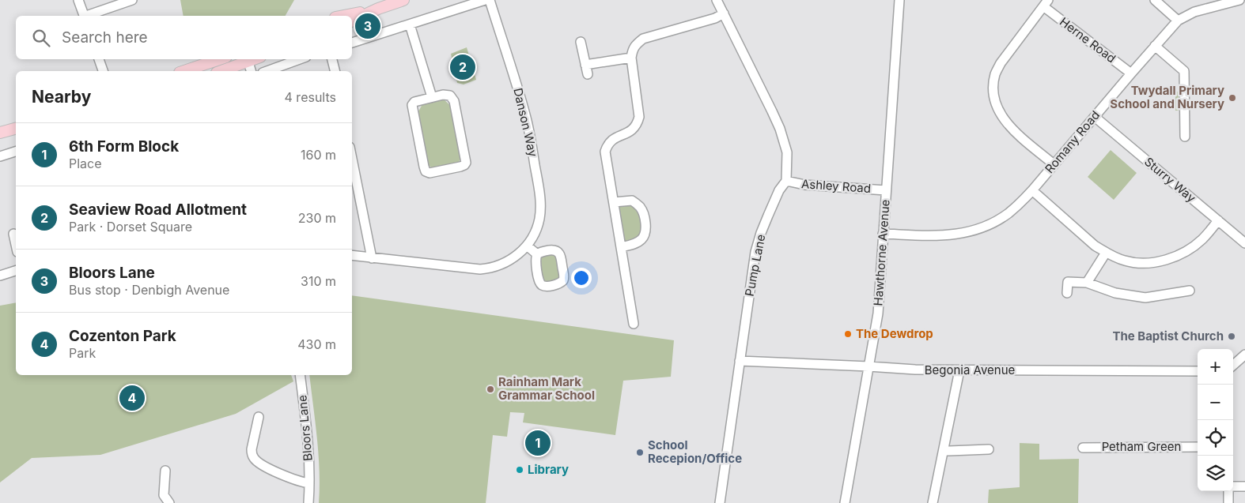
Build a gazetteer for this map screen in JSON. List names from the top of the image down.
{
  "streets": {
    "street": [
      "Herne Road",
      "Danson Way",
      "Romany Road",
      "Sturry Way",
      "Ashley Road",
      "Hawthorne Avenue",
      "Pump Lane",
      "Begonia Avenue",
      "Bloors Lane",
      "Petham Green"
    ]
  },
  "crossings": [
    ["Herne Road", "Romany Road"],
    ["Romany Road", "Sturry Way"],
    ["Romany Road", "Hawthorne Avenue"],
    ["Ashley Road", "Hawthorne Avenue"],
    ["Ashley Road", "Pump Lane"],
    ["Hawthorne Avenue", "Begonia Avenue"],
    ["Pump Lane", "Begonia Avenue"]
  ],
  "places": [
    "Twydall Primary School and Nursery",
    "The Dewdrop",
    "The Baptist Church",
    "Rainham Mark Grammar School",
    "School Recepion/Office",
    "Library"
  ],
  "page": {
    "pins": [
      "3",
      "2",
      "4",
      "1"
    ],
    "search": "Search here",
    "heading": ["Nearby", "4 results"],
    "list": [
      {
        "mark": "1",
        "name": "6th Form Block",
        "note": "Place",
        "value": "160 m"
      },
      {
        "mark": "2",
        "name": "Seaview Road Allotment",
        "note": "Park · Dorset Square",
        "value": "230 m"
      },
      {
        "mark": "3",
        "name": "Bloors Lane",
        "note": "Bus stop · Denbigh Avenue",
        "value": "310 m"
      },
      {
        "mark": "4",
        "name": "Cozenton Park",
        "note": "Park",
        "value": "430 m"
      }
    ],
    "map_buttons": ["+", "−"]
  }
}
